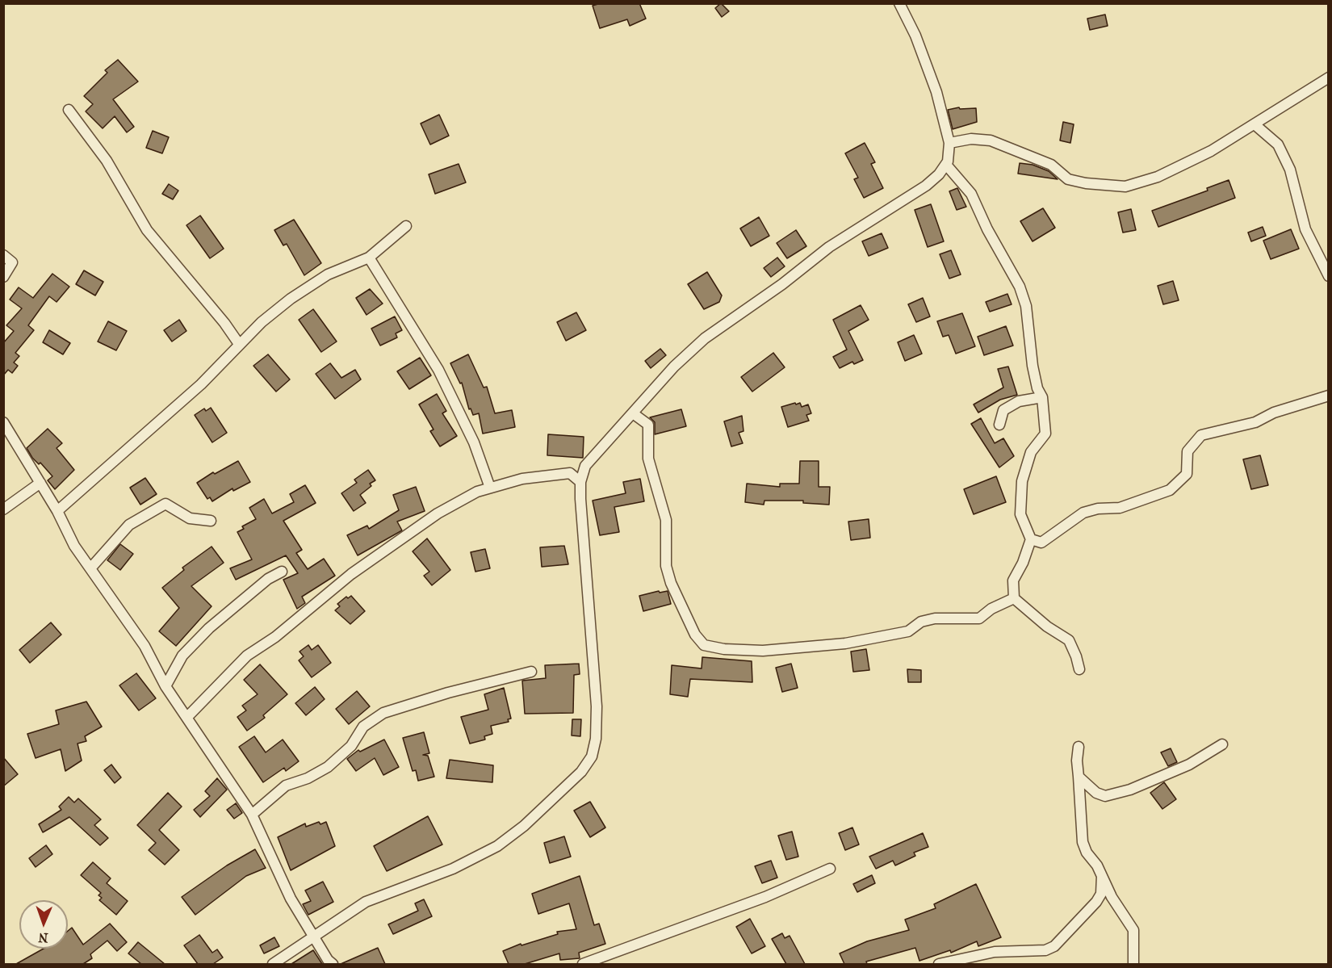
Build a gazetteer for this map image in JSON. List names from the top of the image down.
{
  "north": "bottom"
}
